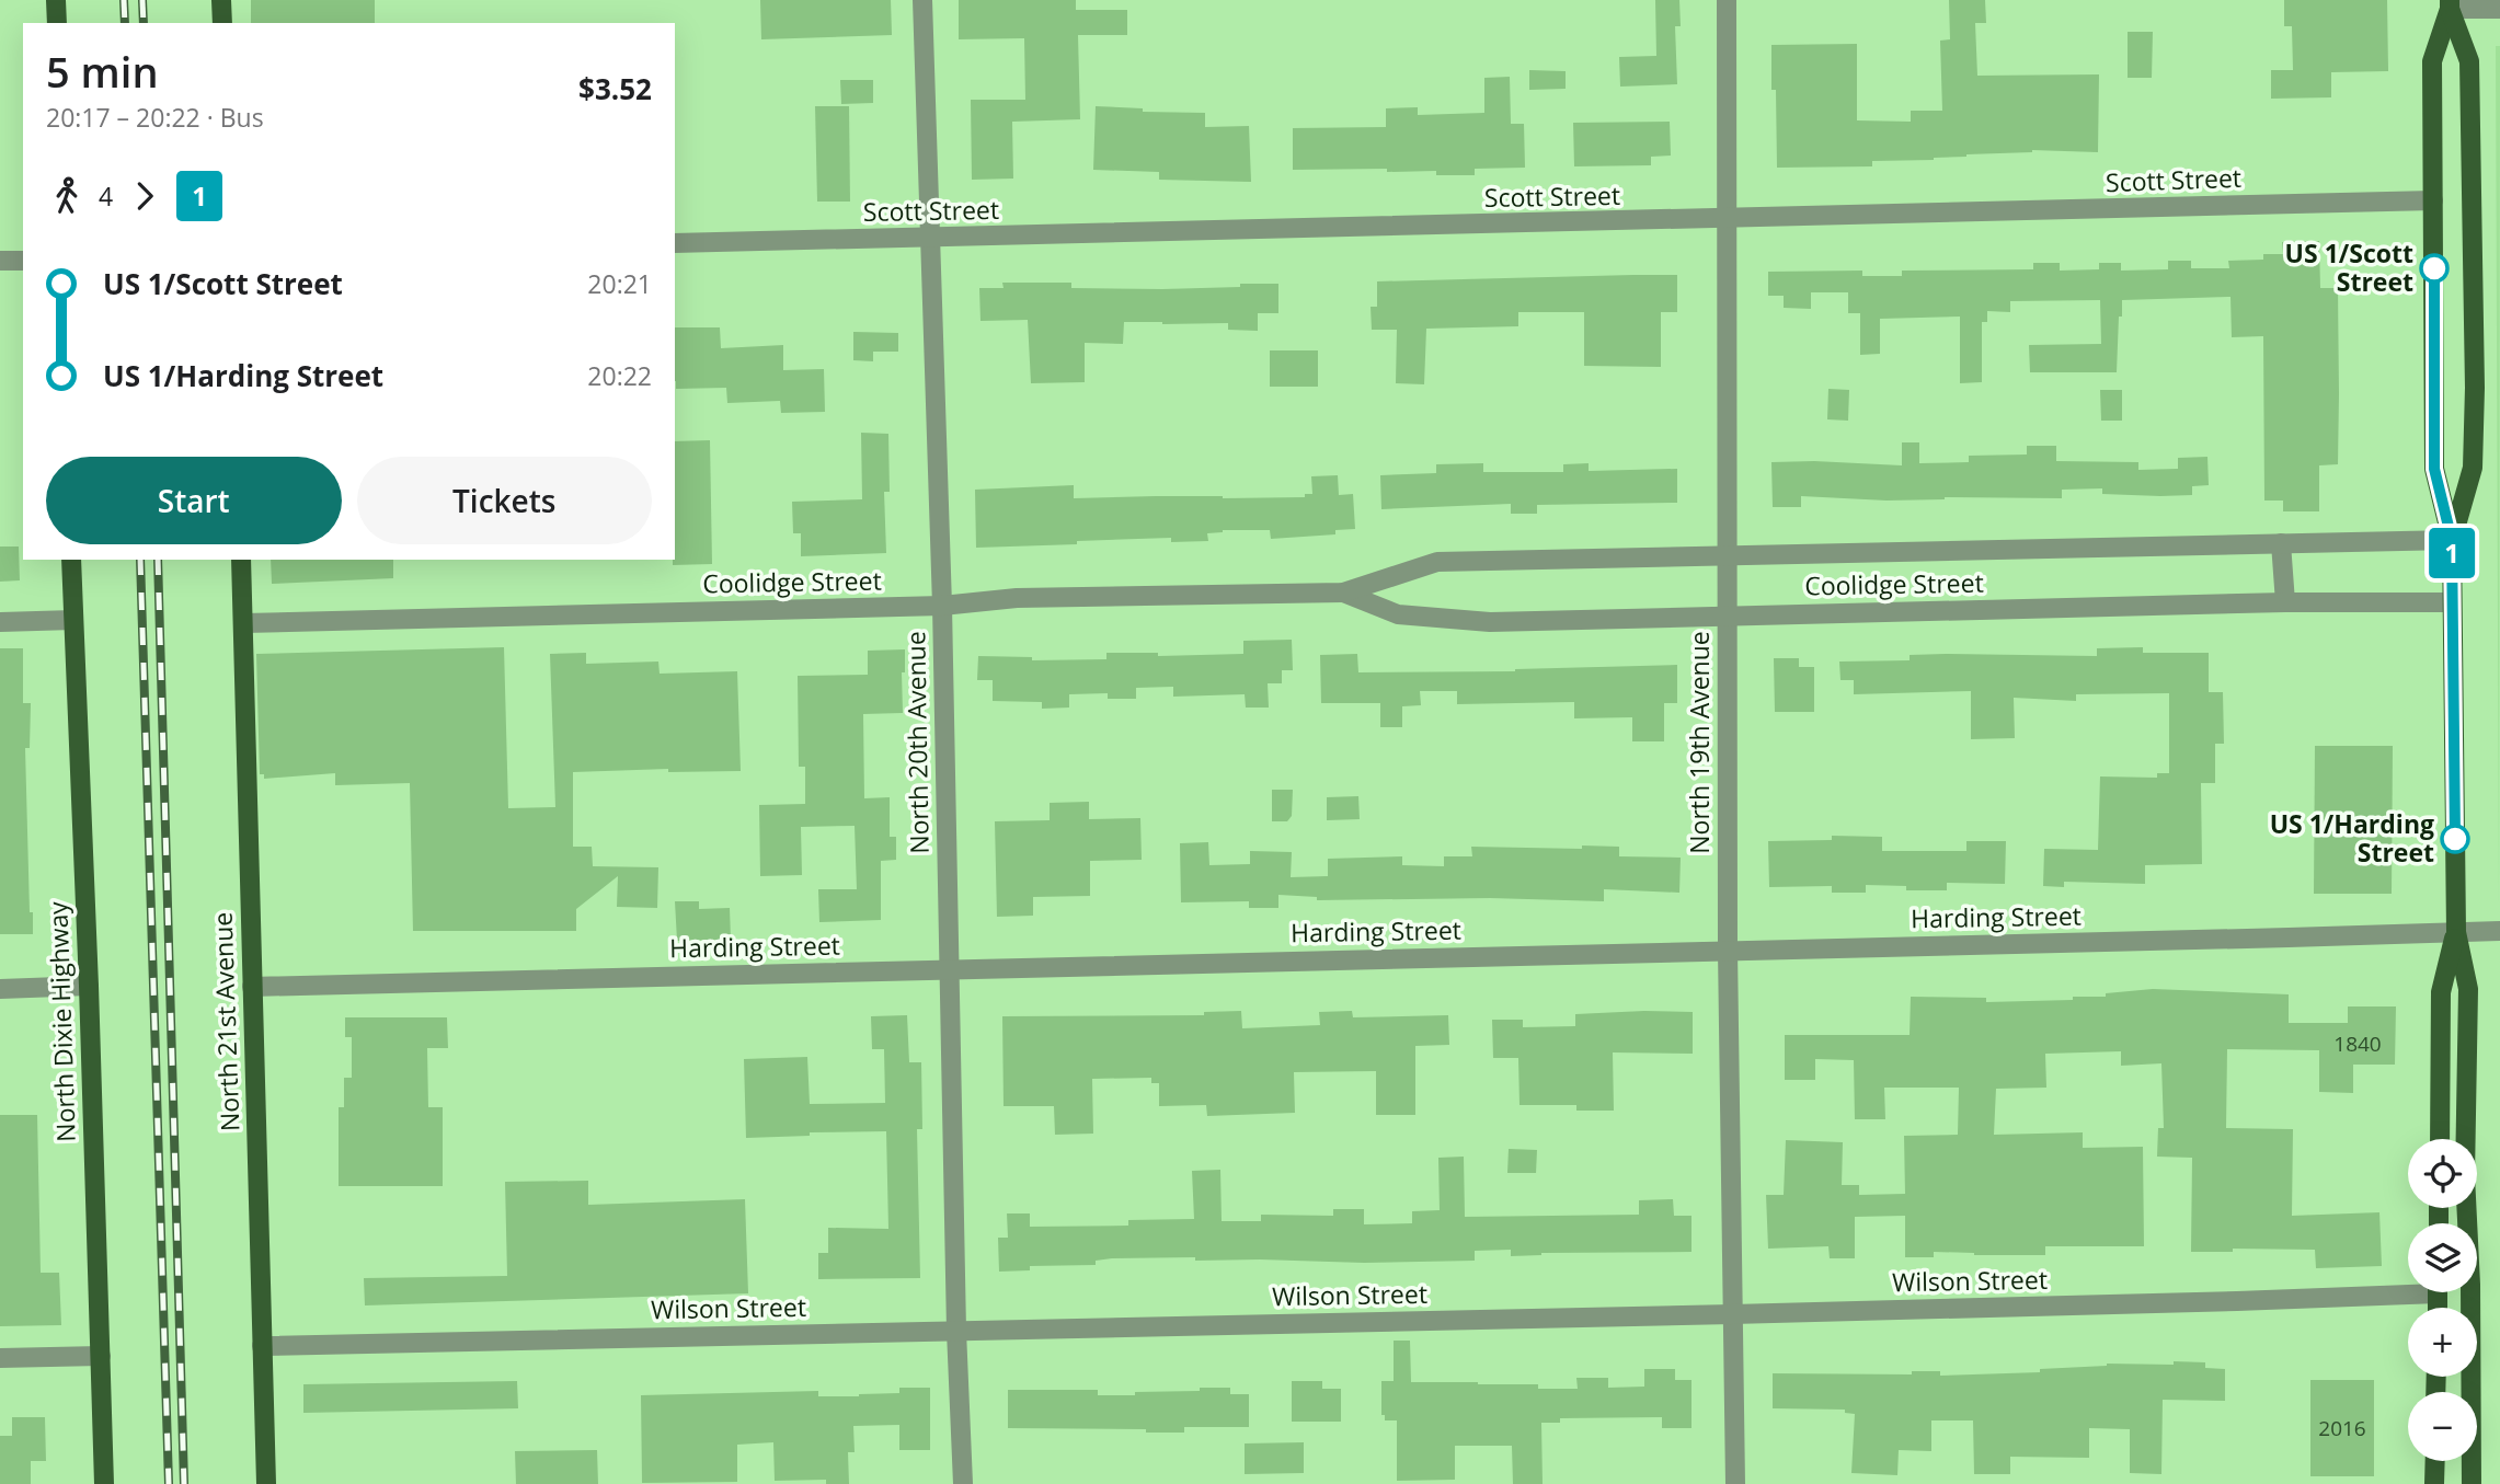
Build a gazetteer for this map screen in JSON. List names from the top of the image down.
{
  "streets": {
    "main road": ["North Dixie Highway", "North 21st Avenue"],
    "street": [
      "Scott Street",
      "Coolidge Street",
      "North 20th Avenue",
      "North 19th Avenue",
      "Harding Street",
      "Wilson Street"
    ]
  },
  "crossings": [
    ["Scott Street", "North 20th Avenue"],
    ["Scott Street", "North 19th Avenue"],
    ["Coolidge Street", "North 20th Avenue"],
    ["Coolidge Street", "North 19th Avenue"],
    ["Coolidge Street", "North 21st Avenue"],
    ["North 20th Avenue", "Harding Street"],
    ["North 20th Avenue", "Wilson Street"],
    ["North 19th Avenue", "Harding Street"],
    ["North 19th Avenue", "Wilson Street"],
    ["Harding Street", "North 21st Avenue"],
    ["North 21st Avenue", "Wilson Street"]
  ],
  "places": ["US 1/Scott Street", "US 1/Harding Street"],
  "lines": ["bus line 1"],
  "house_numbers": ["1840", "2016"],
  "page": {
    "on_map": "1",
    "heading": ["5 min", "20:17 – 20:22 · Bus", "$3.52"],
    "legs": ["4", "1"],
    "list": [
      {
        "name": "US 1/Scott Street",
        "value": "20:21"
      },
      {
        "name": "US 1/Harding Street",
        "value": "20:22"
      }
    ],
    "buttons": ["Start", "Tickets"],
    "map_buttons": ["+", "−"]
  }
}
